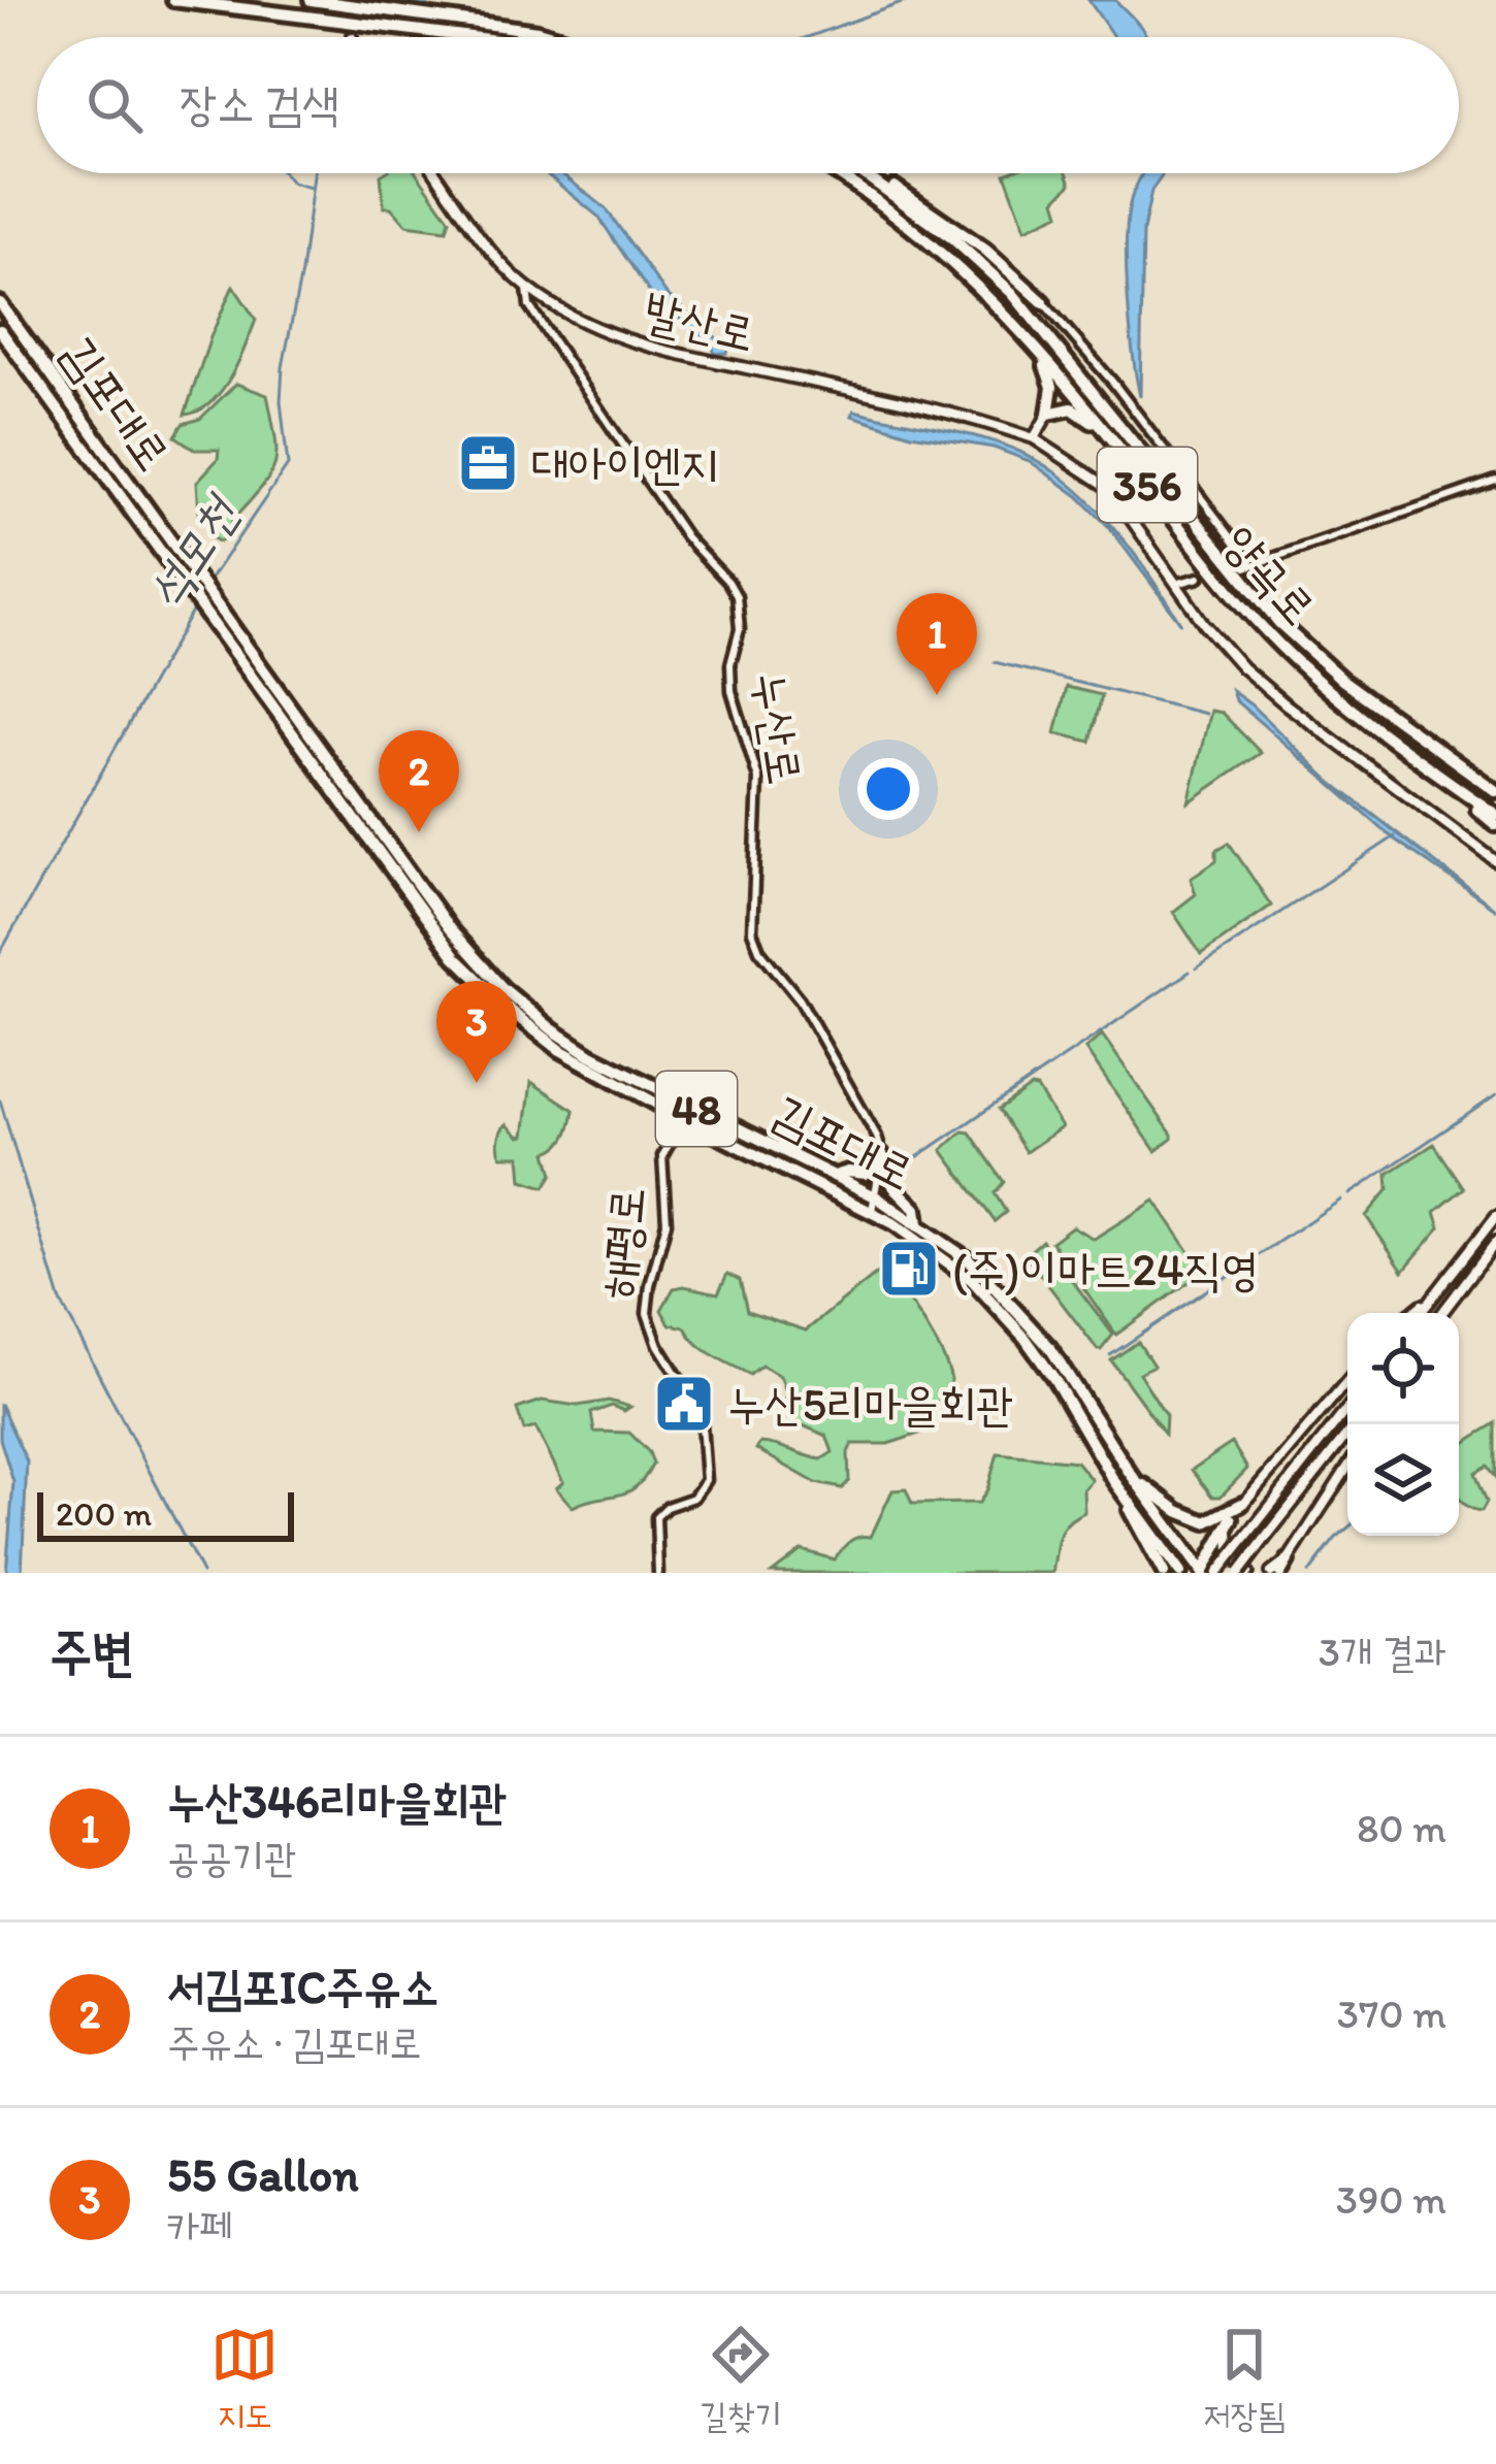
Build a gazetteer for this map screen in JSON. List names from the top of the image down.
{
  "streets": {
    "main road": [
      "김포대로",
      "356",
      "양곡로",
      "48"
    ],
    "street": ["발산로", "누산로", "해평로"]
  },
  "crossings": [
    ["발산로", "누산로"],
    ["김포대로", "해평로"]
  ],
  "water": ["석모천"],
  "places": {
    "office": ["대아이엔지"],
    "fuel station": ["(주)이마트24직영"],
    "public building": ["누산5리마을회관"]
  },
  "scale_bar": "200 m",
  "page": {
    "search": "장소 검색",
    "pins": ["1", "2", "3"],
    "scale": "200 m",
    "heading": ["주변", "3개 결과"],
    "list": [
      {
        "mark": "1",
        "name": "누산346리마을회관",
        "note": "공공기관",
        "value": "80 m"
      },
      {
        "mark": "2",
        "name": "서김포IC주유소",
        "note": "주유소 · 김포대로",
        "value": "370 m"
      },
      {
        "mark": "3",
        "name": "55 Gallon",
        "note": "카페",
        "value": "390 m"
      }
    ],
    "nav": ["지도", "길찾기", "저장됨"]
  }
}
